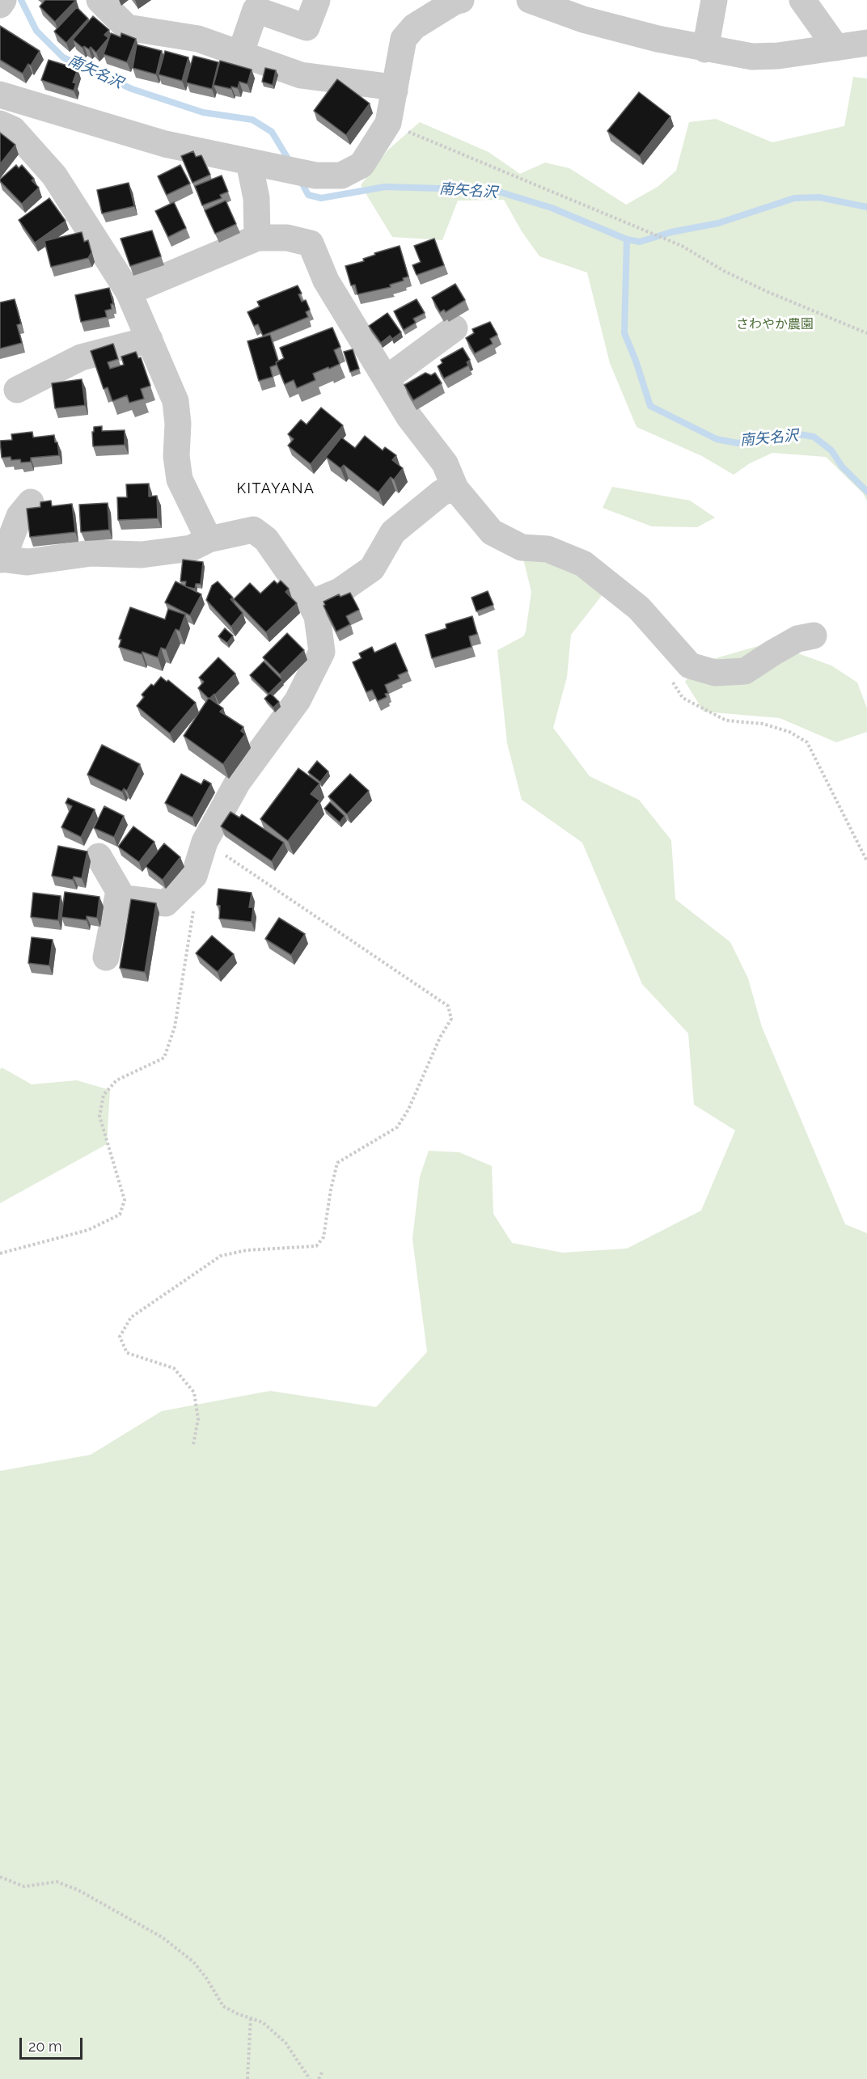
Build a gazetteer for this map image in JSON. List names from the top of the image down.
{
  "districts": ["KITAYANA"],
  "water": ["南矢名沢"],
  "parks": ["さわやか農園"],
  "scale_bar": "20 m"
}
